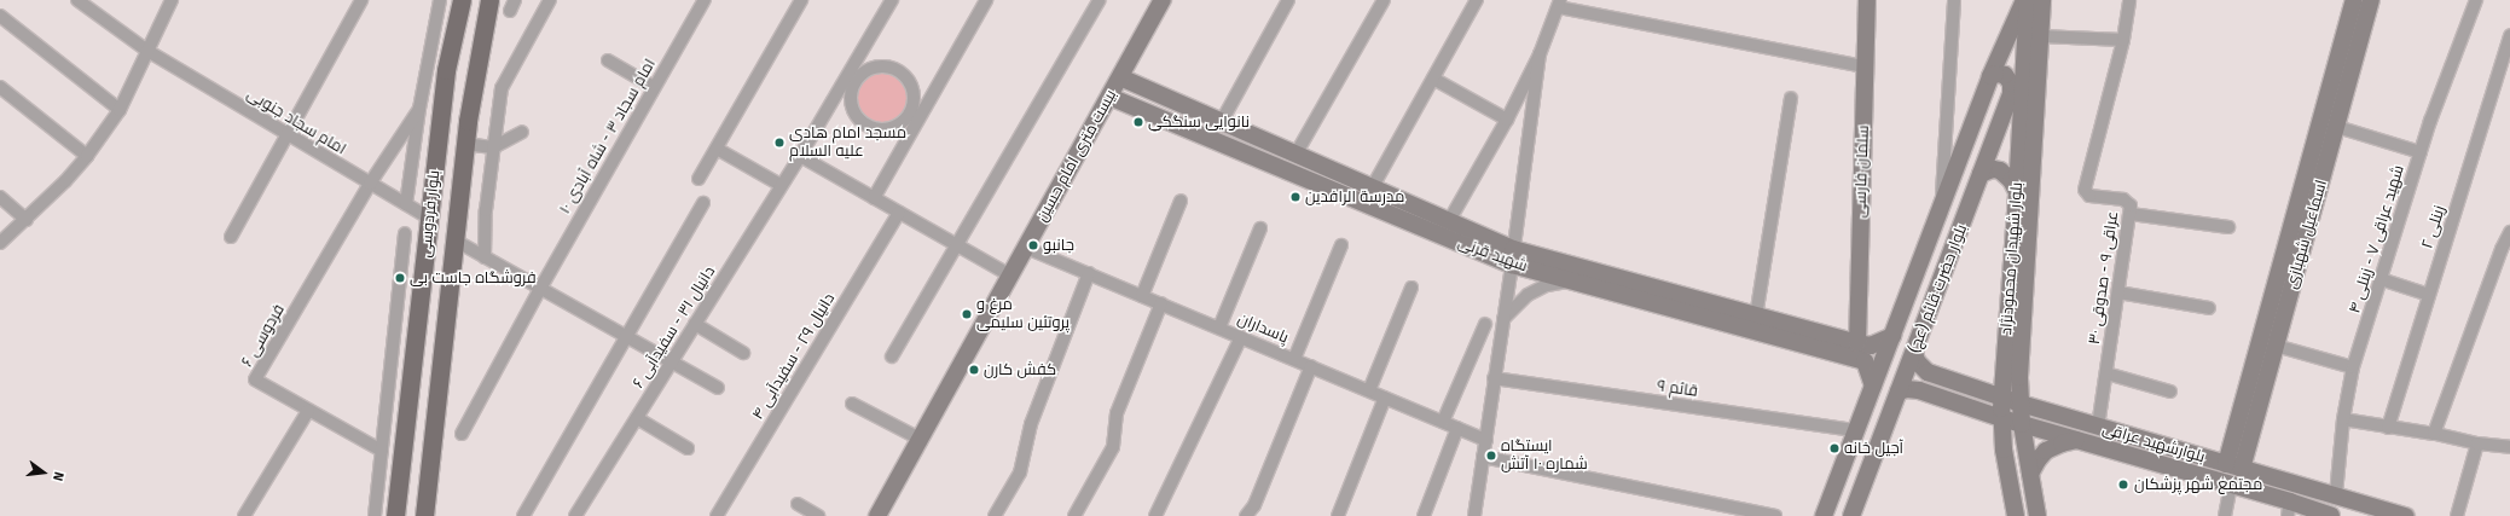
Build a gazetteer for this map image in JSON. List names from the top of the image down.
{
  "streets": {
    "main road": [
      "بیست متری امام حسین",
      "سلمان فارسی",
      "بلوار فردوسی",
      "اسماعیل شهبازی",
      "شهید قرنی",
      "بلوار شهیدان محمودنژاد",
      "بلوار حضرت قائم (عج)",
      "بلوارشهید عراقی"
    ],
    "street": [
      "امام سجاد جنوبی",
      "امام سجاد ۳ - شاه آبادی ۱۰",
      "زینلی ۲",
      "شهید عراقی ۷ - زینلی ۴",
      "عراقی ۹ - صدوقی ۳۰",
      "دانیال ۳۱ - سفیدآبی ۶",
      "پاسداران",
      "فردوسی ۶",
      "دانیال ۲۹ - سفیدآبی ۴",
      "قائم ۹"
    ]
  },
  "crossings": [
    ["امام سجاد جنوبی", "بلوار فردوسی"],
    ["امام سجاد جنوبی", "فردوسی ۶"],
    ["بیست متری امام حسین", "شهید قرنی"],
    ["بیست متری امام حسین", "پاسداران"],
    ["سلمان فارسی", "شهید قرنی"],
    ["اسماعیل شهبازی", "بلوارشهید عراقی"],
    ["شهید عراقی ۷ - زینلی ۴", "بلوارشهید عراقی"],
    ["بلوار شهیدان محمودنژاد", "بلوارشهید عراقی"],
    ["عراقی ۹ - صدوقی ۳۰", "بلوارشهید عراقی"],
    ["بلوار حضرت قائم (عج)", "قائم ۹"],
    ["بلوار حضرت قائم (عج)", "بلوارشهید عراقی"]
  ],
  "places": [
    "نانوایی سنگکیِ",
    "مسجد امام هادی علیه السلام",
    "مدرسة الرافدین",
    "جانبو",
    "فروشگاه جاست بی",
    "مرغ و پروتئین سلیمی",
    "کفش کارن",
    "آجیل خانه",
    "ایستگاه شماره ۱۰ آتش",
    "مجتمع شهر پزشکان"
  ],
  "north": "right"
}
